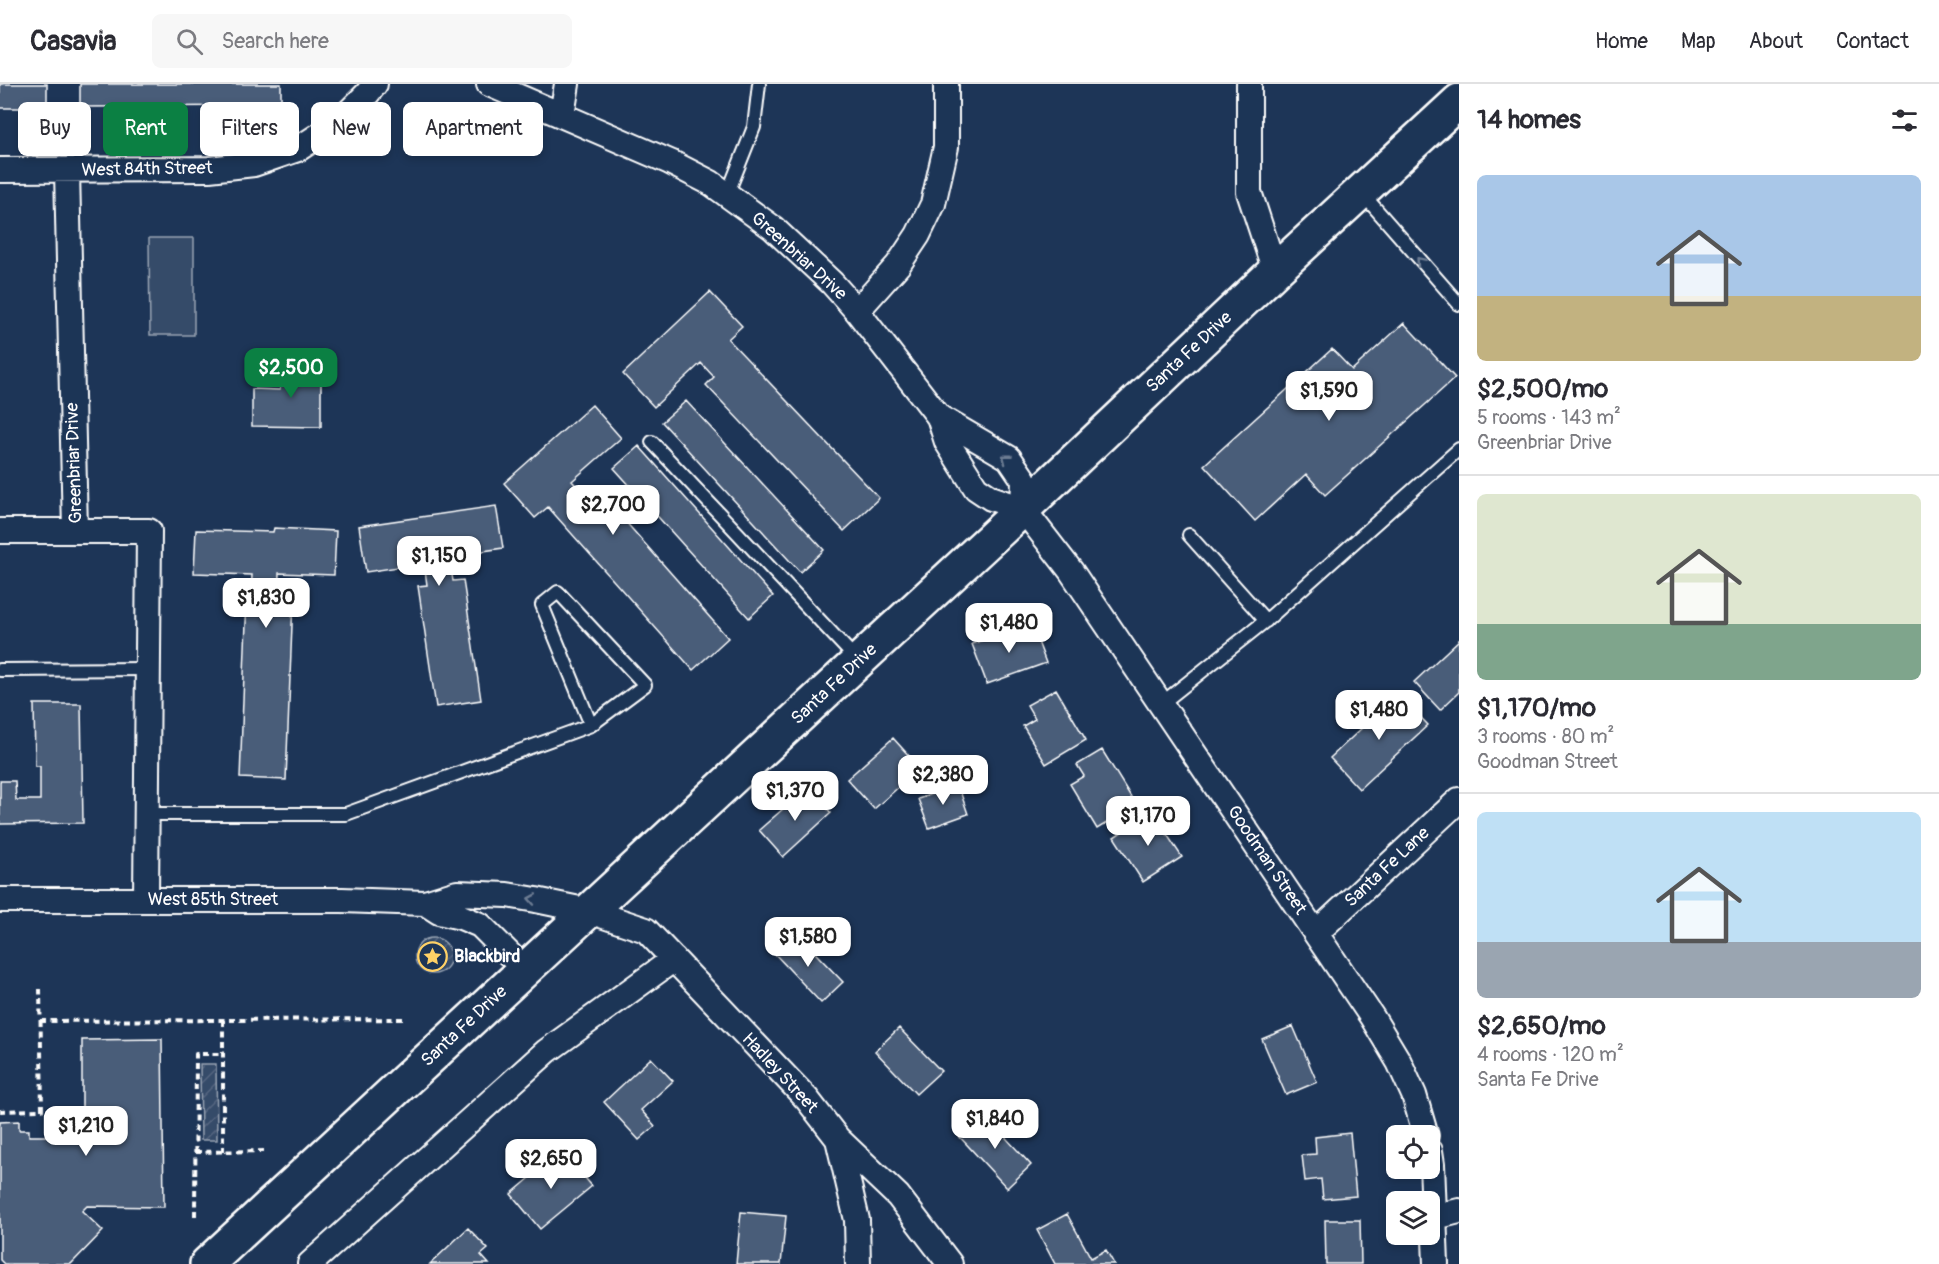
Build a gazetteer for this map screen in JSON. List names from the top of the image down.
{
  "streets": {
    "main road": ["Santa Fe Drive"],
    "street": [
      "West 84th Street",
      "Greenbriar Drive",
      "Goodman Street",
      "Santa Fe Lane",
      "West 85th Street",
      "Hadley Street"
    ]
  },
  "crossings": [
    ["West 84th Street", "Greenbriar Drive"],
    ["Greenbriar Drive", "Santa Fe Drive"],
    ["Greenbriar Drive", "Goodman Street"],
    ["Greenbriar Drive", "West 85th Street"],
    ["Santa Fe Drive", "Goodman Street"],
    ["Santa Fe Drive", "West 85th Street"],
    ["Santa Fe Drive", "Hadley Street"],
    ["Goodman Street", "Santa Fe Lane"],
    ["West 85th Street", "Hadley Street"]
  ],
  "places": {
    "place": ["Blackbird"]
  },
  "page": {
    "header": "Casavia",
    "search": "Search here",
    "nav": [
      "Home",
      "Map",
      "About",
      "Contact"
    ],
    "heading": "14 homes",
    "chip": [
      "Buy",
      "Rent",
      "Filters",
      "New",
      "Apartment"
    ],
    "list": [
      {
        "name": "$2,500/mo",
        "note": "5 rooms · 143 m² · Greenbriar Drive"
      },
      {
        "name": "$1,170/mo",
        "note": "3 rooms · 80 m² · Goodman Street"
      },
      {
        "name": "$2,650/mo",
        "note": "4 rooms · 120 m² · Santa Fe Drive"
      }
    ],
    "price": [
      "$2,500",
      "$1,590",
      "$2,700",
      "$1,150",
      "$1,830",
      "$1,480",
      "$1,480",
      "$2,380",
      "$1,370",
      "$1,170",
      "$1,580",
      "$1,840",
      "$1,210",
      "$2,650"
    ]
  }
}
